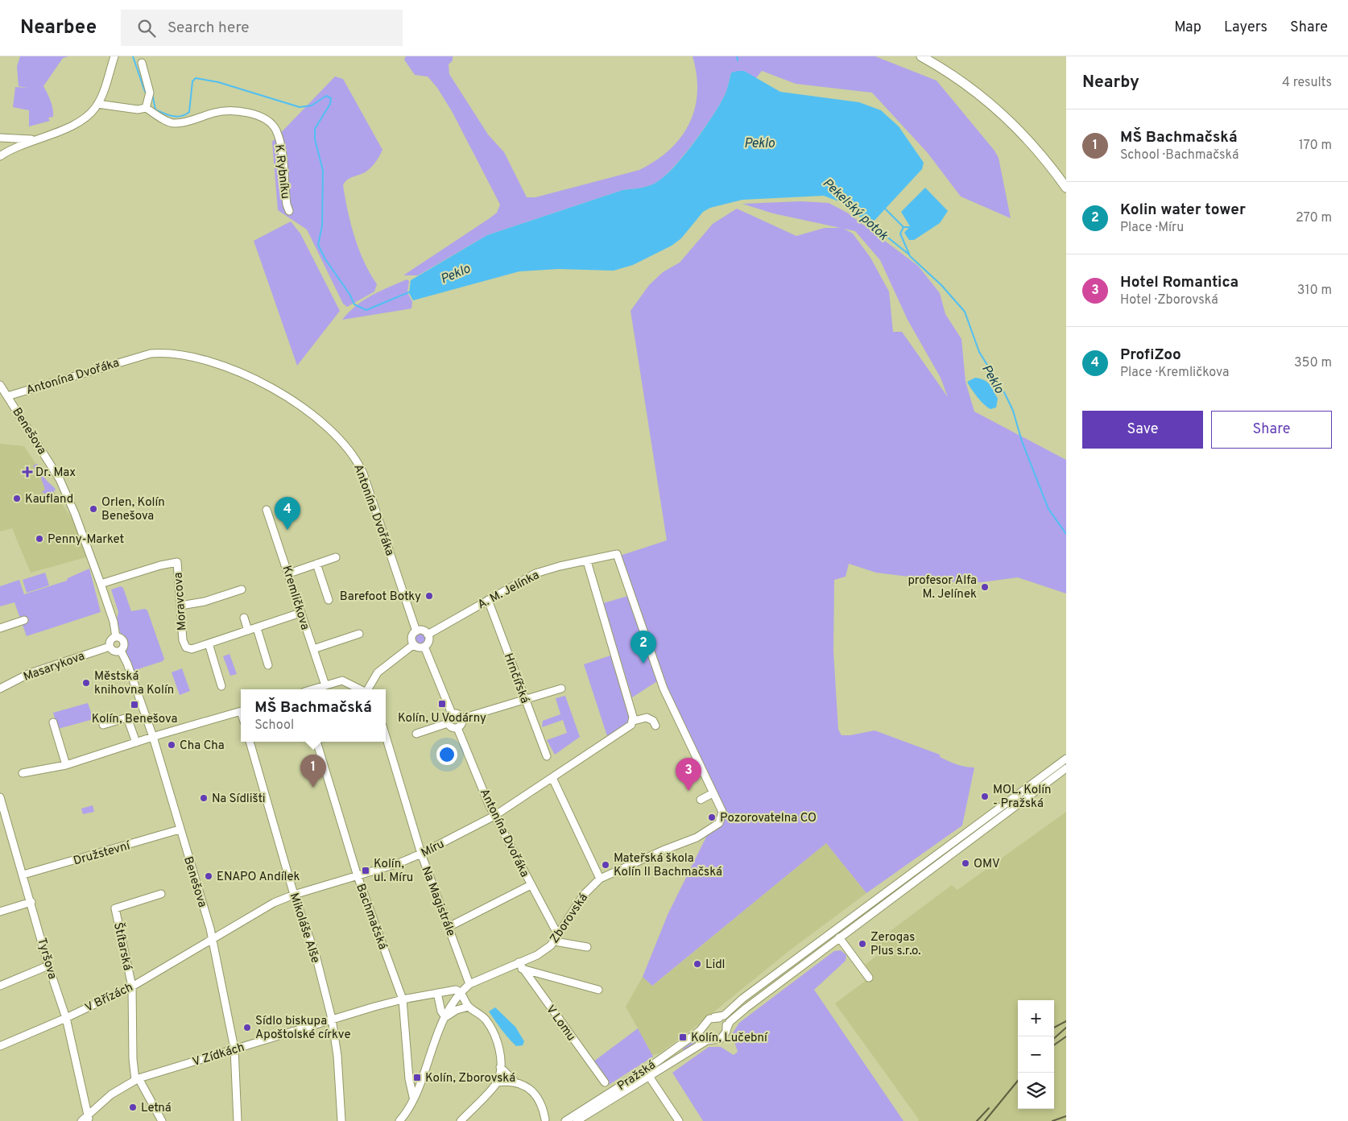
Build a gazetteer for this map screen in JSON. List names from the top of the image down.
{
  "streets": {
    "street": [
      "K Rybníku",
      "Antonína Dvořáka",
      "Benešova",
      "A. M. Jelínka",
      "Kremličkova",
      "Moravcova",
      "Masarykova",
      "Hrnčířská",
      "Míru",
      "Družstevní",
      "Na Magistrále",
      "Bachmačská",
      "Zborovská",
      "Mikoláše Alše",
      "Štítarská",
      "Tyršova",
      "V Břízách",
      "V Lomu",
      "V Zídkách",
      "Pražská"
    ]
  },
  "crossings": [
    ["Antonína Dvořáka", "Benešova"],
    ["Antonína Dvořáka", "A. M. Jelínka"],
    ["Antonína Dvořáka", "Míru"],
    ["Antonína Dvořáka", "Zborovská"],
    ["Benešova", "Moravcova"],
    ["Benešova", "Masarykova"],
    ["Benešova", "Míru"],
    ["Benešova", "Družstevní"],
    ["Benešova", "V Břízách"],
    ["Benešova", "V Zídkách"],
    ["A. M. Jelínka", "Hrnčířská"],
    ["A. M. Jelínka", "Zborovská"],
    ["Kremličkova", "Moravcova"],
    ["Míru", "Na Magistrále"],
    ["Míru", "Bachmačská"],
    ["Míru", "Mikoláše Alše"],
    ["Míru", "V Břízách"],
    ["Družstevní", "Tyršova"],
    ["Na Magistrále", "Zborovská"],
    ["Bachmačská", "Zborovská"],
    ["Bachmačská", "V Zídkách"],
    ["Zborovská", "V Lomu"],
    ["Zborovská", "V Zídkách"],
    ["Mikoláše Alše", "V Zídkách"],
    ["Štítarská", "V Břízách"],
    ["Štítarská", "V Zídkách"],
    ["Tyršova", "V Břízách"],
    ["Tyršova", "V Zídkách"]
  ],
  "water": ["Peklo", "Pekelský potok"],
  "places": {
    "health": ["Dr. Max"],
    "other": [
      "Kaufland",
      "Orlen, Kolín Benešova",
      "Penny-Market",
      "profesor Alfa M. Jelínek",
      "Barefoot Botky",
      "Městská knihovna Kolín",
      "Cha Cha",
      "MOL, Kolín - Pražská",
      "Na Sídlišti",
      "Pozorovatelna CO",
      "OMV",
      "Mateřská škola Kolín II Bachmačská",
      "ENAPO Andílek",
      "Zerogas Plus s.r.o.",
      "Lidl",
      "Sídlo biskupa Apoštolské církve",
      "Letná"
    ],
    "transit": [
      "Kolín, U Vodárny",
      "Kolín, Benešova",
      "Kolín, ul. Míru",
      "Kolín, Lučební",
      "Kolín, Zborovská"
    ]
  },
  "page": {
    "header": "Nearbee",
    "search": "Search here",
    "nav": ["Map", "Layers", "Share"],
    "heading": ["Nearby", "4 results"],
    "list": [
      {
        "mark": "1",
        "name": "MŠ Bachmačská",
        "note": "School · Bachmačská",
        "value": "170 m"
      },
      {
        "mark": "2",
        "name": "Kolin water tower",
        "note": "Place · Míru",
        "value": "270 m"
      },
      {
        "mark": "3",
        "name": "Hotel Romantica",
        "note": "Hotel · Zborovská",
        "value": "310 m"
      },
      {
        "mark": "4",
        "name": "ProfiZoo",
        "note": "Place · Kremličkova",
        "value": "350 m"
      }
    ],
    "buttons": ["Save", "Share"],
    "pins": [
      "4",
      "2",
      "1",
      "3"
    ],
    "popup": ["MŠ Bachmačská", "School"],
    "map_buttons": ["+", "−"]
  }
}
